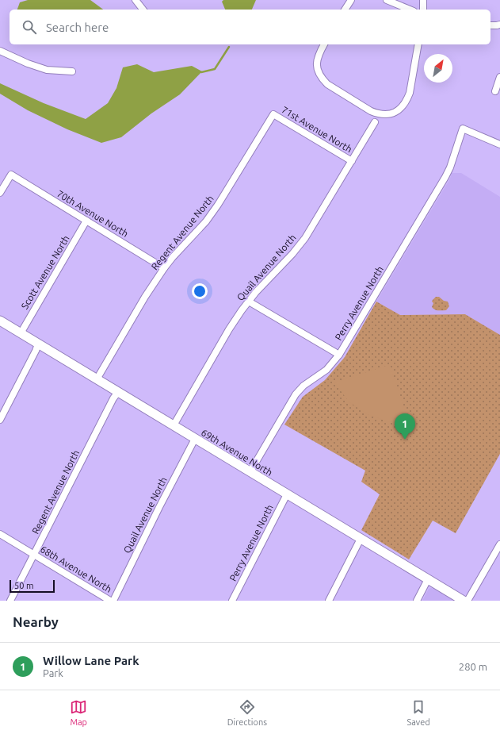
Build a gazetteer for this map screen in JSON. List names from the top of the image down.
{
  "streets": {
    "street": [
      "71st Avenue North",
      "70th Avenue North",
      "Regent Avenue North",
      "Quail Avenue North",
      "Scott Avenue North",
      "Perry Avenue North",
      "69th Avenue North",
      "68th Avenue North"
    ]
  },
  "crossings": [
    ["71st Avenue North", "Regent Avenue North"],
    ["71st Avenue North", "Quail Avenue North"],
    ["70th Avenue North", "Regent Avenue North"],
    ["70th Avenue North", "Scott Avenue North"],
    ["Regent Avenue North", "69th Avenue North"],
    ["Regent Avenue North", "68th Avenue North"],
    ["Quail Avenue North", "69th Avenue North"],
    ["Scott Avenue North", "69th Avenue North"],
    ["Perry Avenue North", "69th Avenue North"]
  ],
  "scale_bar": "50 m",
  "north": "top right",
  "page": {
    "search": "Search here",
    "pins": "1",
    "scale": "50 m",
    "heading": "Nearby",
    "list": [
      {
        "mark": "1",
        "name": "Willow Lane Park",
        "note": "Park",
        "value": "280 m"
      }
    ],
    "nav": ["Map", "Directions", "Saved"]
  }
}
